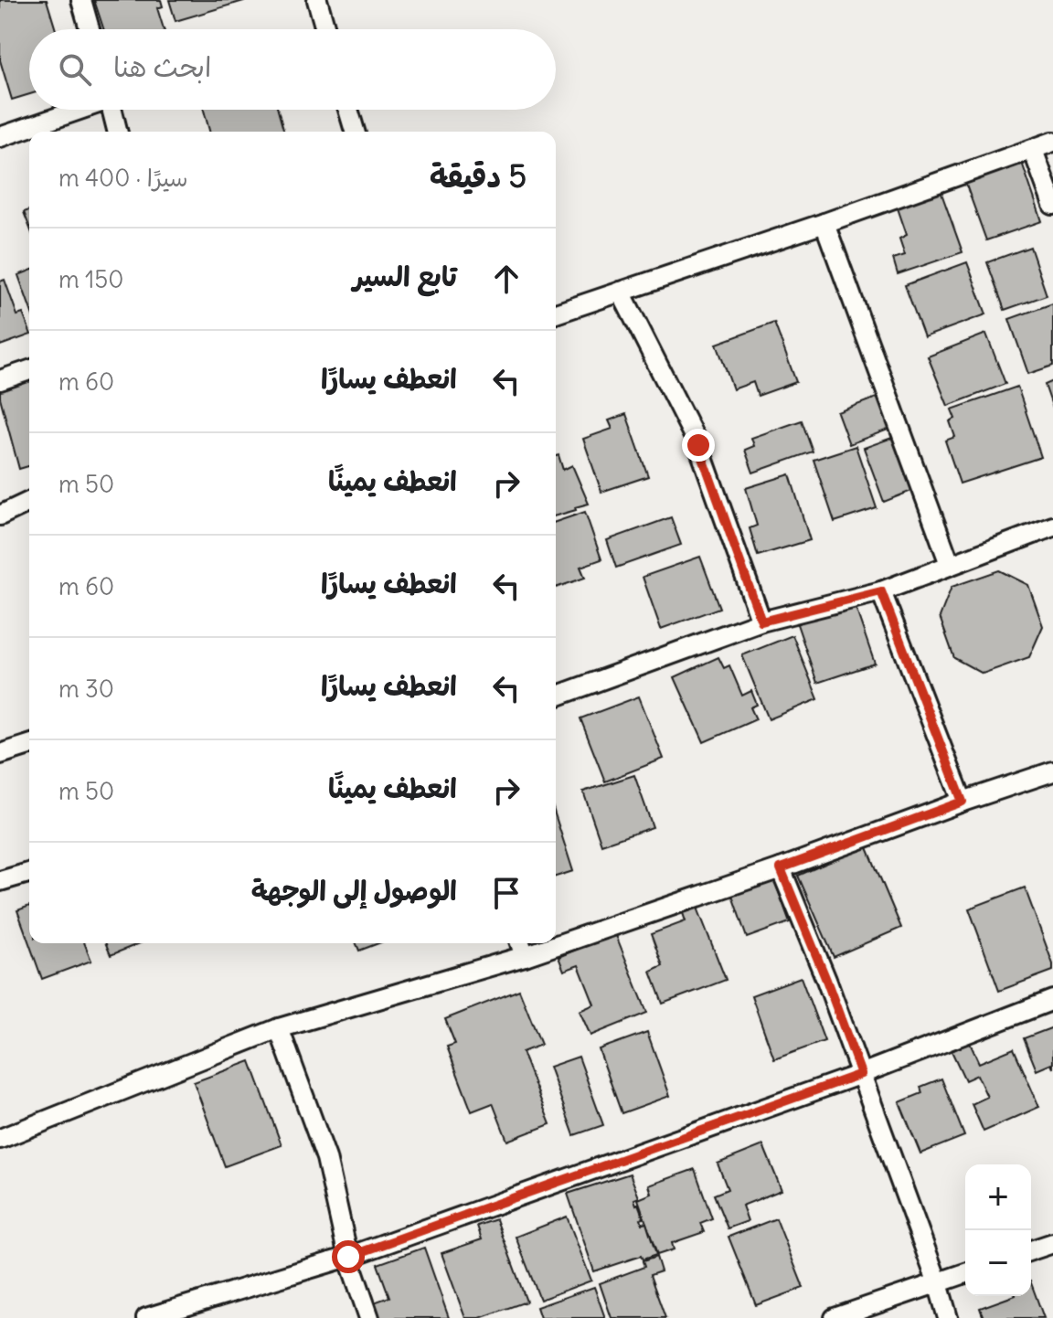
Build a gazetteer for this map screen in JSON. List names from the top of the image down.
{
  "page": {
    "search": "ابحث هنا",
    "heading": ["5 دقيقة", "سيرًا · 400 m"],
    "list": [
      ["تابع السير", "150 m"],
      ["انعطف يسارًا", "60 m"],
      ["انعطف يمينًا", "50 m"],
      ["انعطف يسارًا", "60 m"],
      ["انعطف يسارًا", "30 m"],
      ["انعطف يمينًا", "50 m"],
      "الوصول إلى الوجهة"
    ],
    "map_buttons": ["+", "−"]
  }
}
